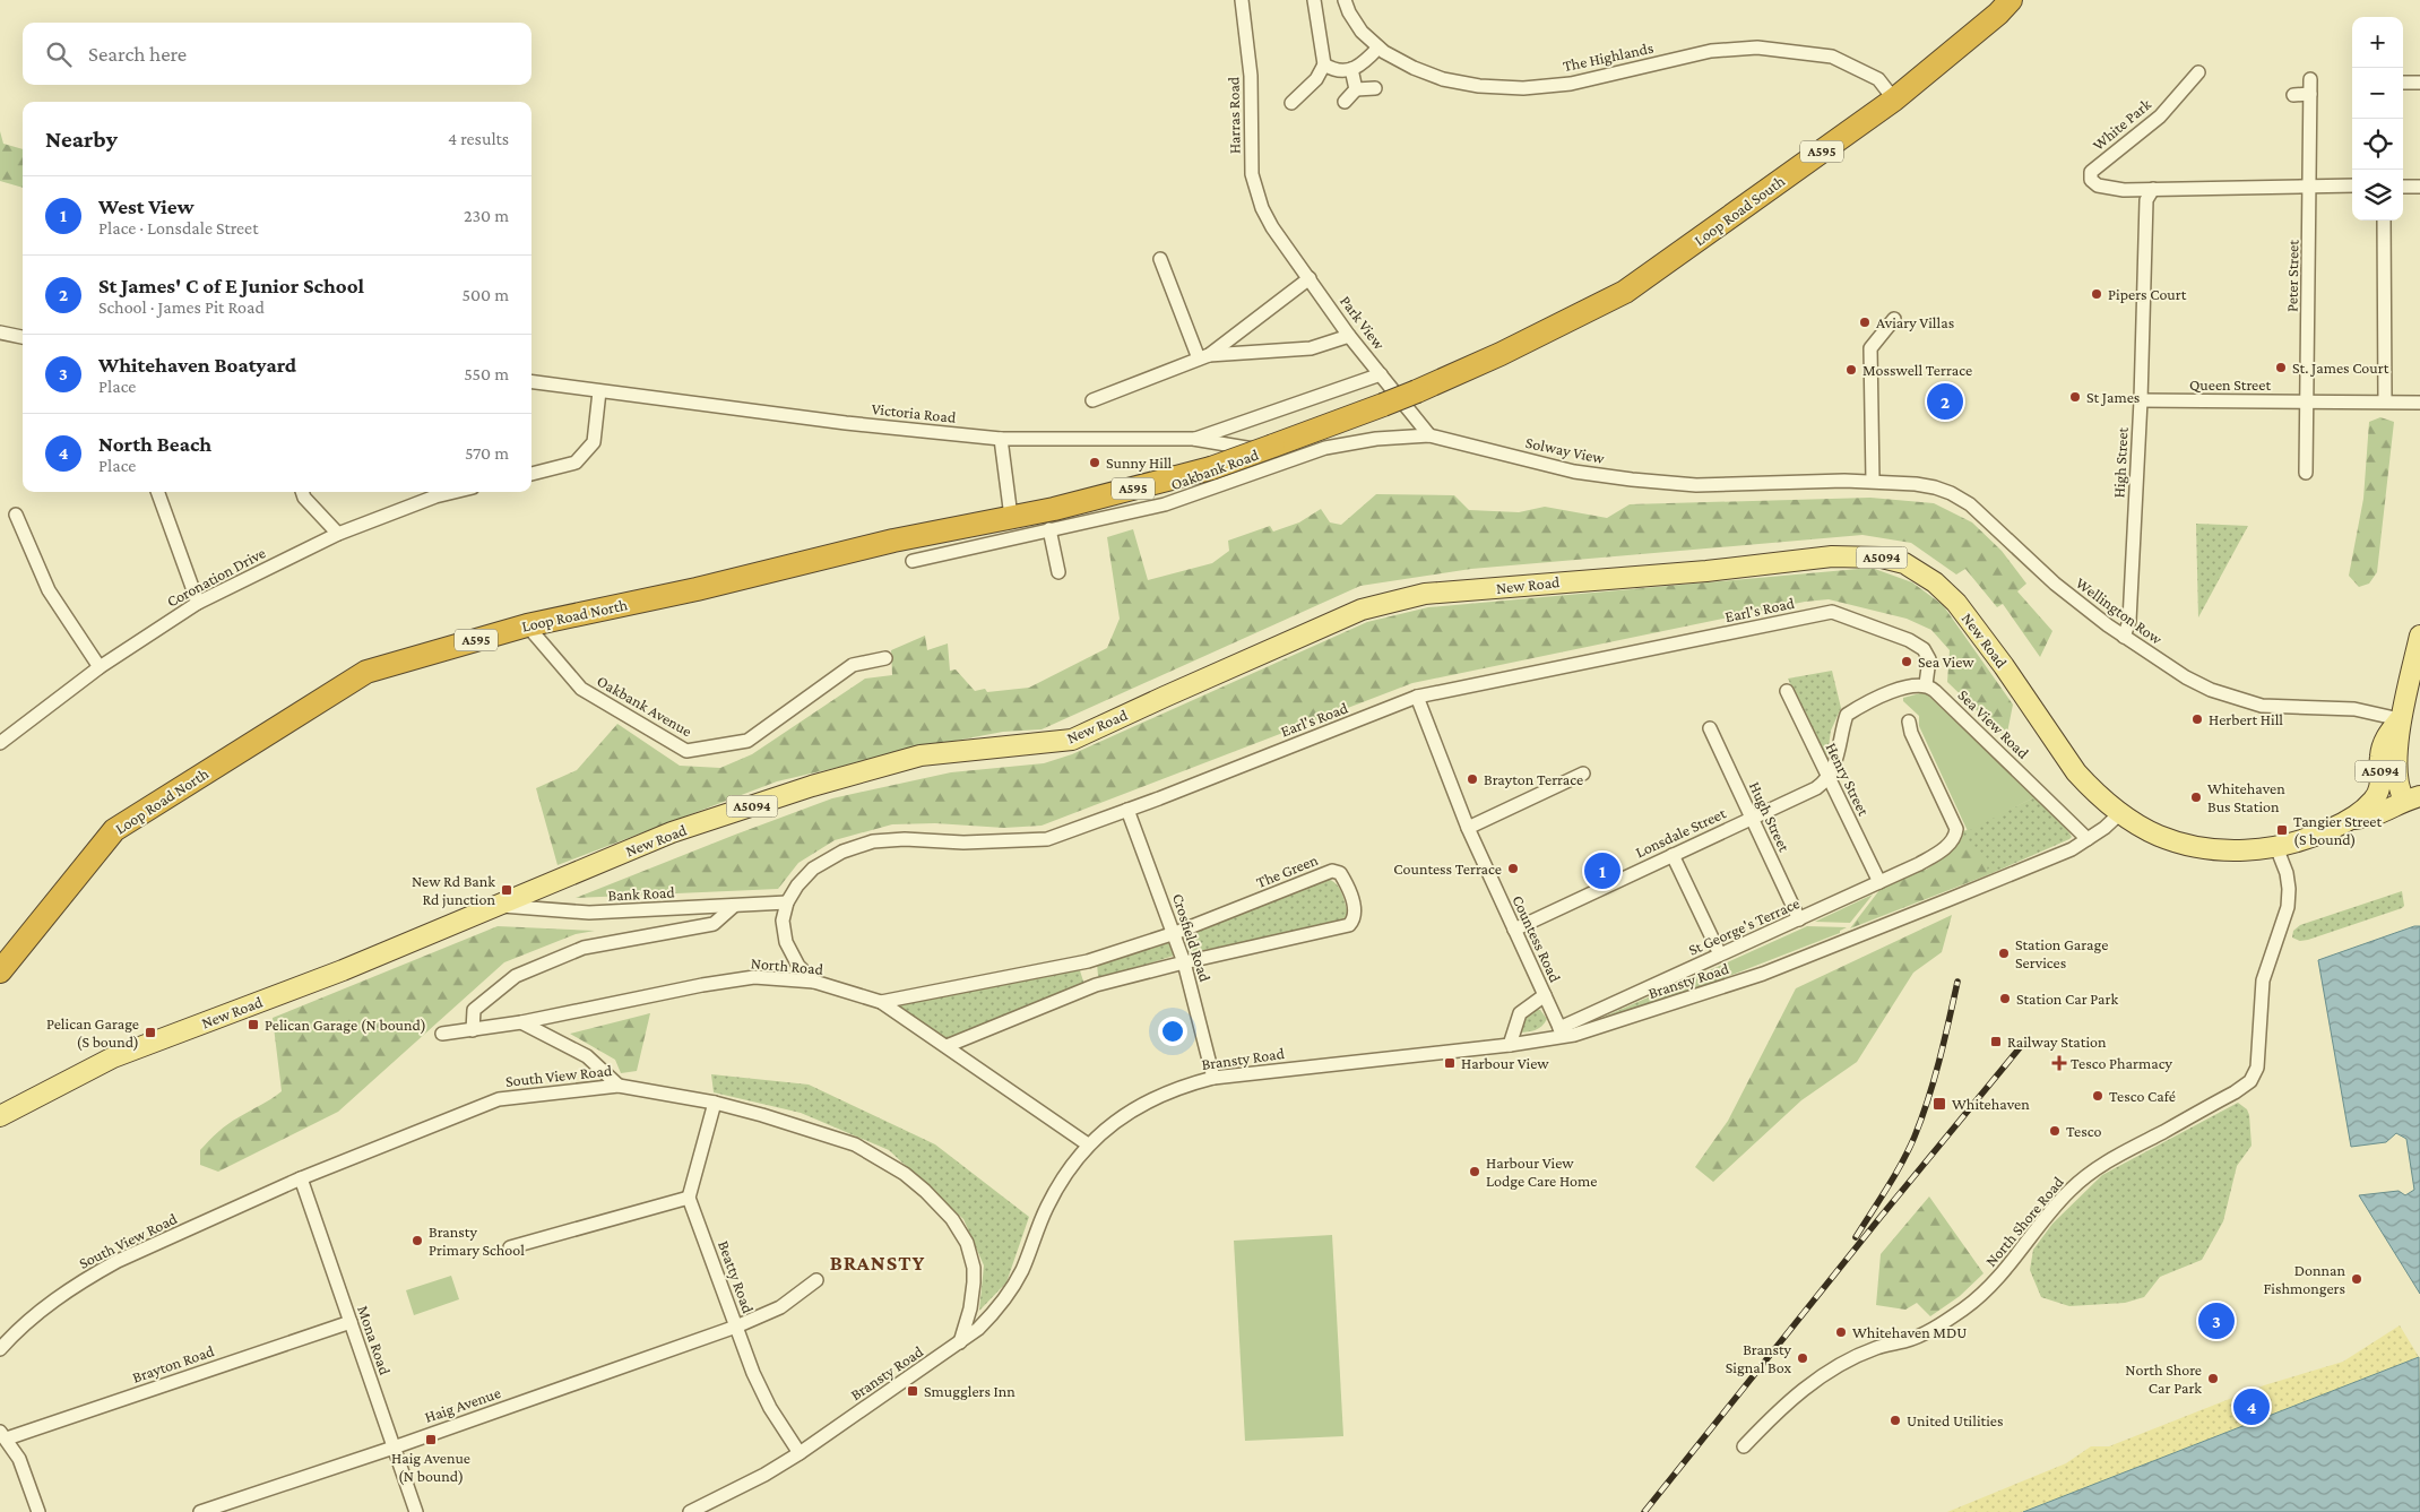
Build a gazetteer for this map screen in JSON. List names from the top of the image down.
{
  "streets": {
    "highway": ["A595", "Loop Road South", "Loop Road North"],
    "main road": ["A5094", "New Road"],
    "street": [
      "The Highlands",
      "Harras Road",
      "White Park",
      "Peter Street",
      "Park View",
      "Queen Street",
      "Victoria Road",
      "Solway View",
      "High Street",
      "Oakbank Road",
      "Coronation Drive",
      "Earl's Road",
      "Wellington Row",
      "Oakbank Avenue",
      "Sea View Road",
      "Henry Street",
      "Hugh Street",
      "Lonsdale Street",
      "The Green",
      "Bank Road",
      "St George's Terrace",
      "Crosfield Road",
      "Countess Road",
      "North Road",
      "Bransty Road",
      "South View Road",
      "North Shore Road",
      "Beatty Road",
      "Mona Road",
      "Brayton Road",
      "Haig Avenue"
    ]
  },
  "crossings": [
    ["The Highlands", "Loop Road South"],
    ["Harras Road", "Park View"],
    ["White Park", "High Street"],
    ["Loop Road South", "Oakbank Road"],
    ["Loop Road South", "Loop Road North"],
    ["Peter Street", "Queen Street"],
    ["Park View", "Solway View"],
    ["Park View", "Oakbank Road"],
    ["Queen Street", "High Street"],
    ["Victoria Road", "Oakbank Road"],
    ["Solway View", "Oakbank Road"],
    ["Solway View", "Wellington Row"],
    ["High Street", "Wellington Row"],
    ["Oakbank Road", "Loop Road North"],
    ["A5094", "New Road"],
    ["A5094", "Wellington Row"],
    ["A5094", "Bransty Road"],
    ["A5094", "North Shore Road"],
    ["New Road", "Bank Road"],
    ["New Road", "Bransty Road"],
    ["Earl's Road", "Sea View Road"],
    ["Earl's Road", "Bank Road"],
    ["Earl's Road", "Crosfield Road"],
    ["Earl's Road", "Countess Road"],
    ["Earl's Road", "North Road"],
    ["Loop Road North", "Oakbank Avenue"],
    ["Sea View Road", "Bransty Road"],
    ["Henry Street", "Lonsdale Street"],
    ["Henry Street", "St George's Terrace"],
    ["Hugh Street", "Lonsdale Street"],
    ["Hugh Street", "St George's Terrace"],
    ["Lonsdale Street", "Countess Road"],
    ["The Green", "Crosfield Road"],
    ["The Green", "North Road"],
    ["St George's Terrace", "Countess Road"],
    ["St George's Terrace", "Bransty Road"],
    ["Crosfield Road", "Bransty Road"],
    ["Countess Road", "Bransty Road"],
    ["North Road", "Bransty Road"],
    ["Bransty Road", "South View Road"],
    ["Bransty Road", "Beatty Road"],
    ["South View Road", "Mona Road"],
    ["Beatty Road", "Haig Avenue"],
    ["Mona Road", "Brayton Road"],
    ["Mona Road", "Haig Avenue"]
  ],
  "districts": ["BRANSTY"],
  "places": {
    "other": [
      "Pipers Court",
      "Aviary Villas",
      "St. James Court",
      "Mosswell Terrace",
      "St James",
      "Sunny Hill",
      "Sea View",
      "Herbert Hill",
      "Brayton Terrace",
      "Whitehaven Bus Station",
      "Countess Terrace",
      "Station Garage Services",
      "Station Car Park",
      "Tesco Café",
      "Tesco",
      "Harbour View Lodge Care Home",
      "Bransty Primary School",
      "Donnan Fishmongers",
      "Whitehaven MDU",
      "Bransty Signal Box",
      "North Shore Car Park",
      "United Utilities"
    ],
    "transit": [
      "Tangier Street (S bound)",
      "New Rd Bank Rd junction",
      "Pelican Garage (N bound)",
      "Pelican Garage (S bound)",
      "Railway Station",
      "Harbour View",
      "Whitehaven",
      "Smugglers Inn",
      "Haig Avenue (N bound)"
    ],
    "health": ["Tesco Pharmacy"]
  },
  "page": {
    "map_buttons": ["+", "−"],
    "search": "Search here",
    "heading": ["Nearby", "4 results"],
    "list": [
      {
        "mark": "1",
        "name": "West View",
        "note": "Place · Lonsdale Street",
        "value": "230 m"
      },
      {
        "mark": "2",
        "name": "St James' C of E Junior School",
        "note": "School · James Pit Road",
        "value": "500 m"
      },
      {
        "mark": "3",
        "name": "Whitehaven Boatyard",
        "note": "Place",
        "value": "550 m"
      },
      {
        "mark": "4",
        "name": "North Beach",
        "note": "Place",
        "value": "570 m"
      }
    ],
    "pins": [
      "2",
      "1",
      "3",
      "4"
    ]
  }
}
